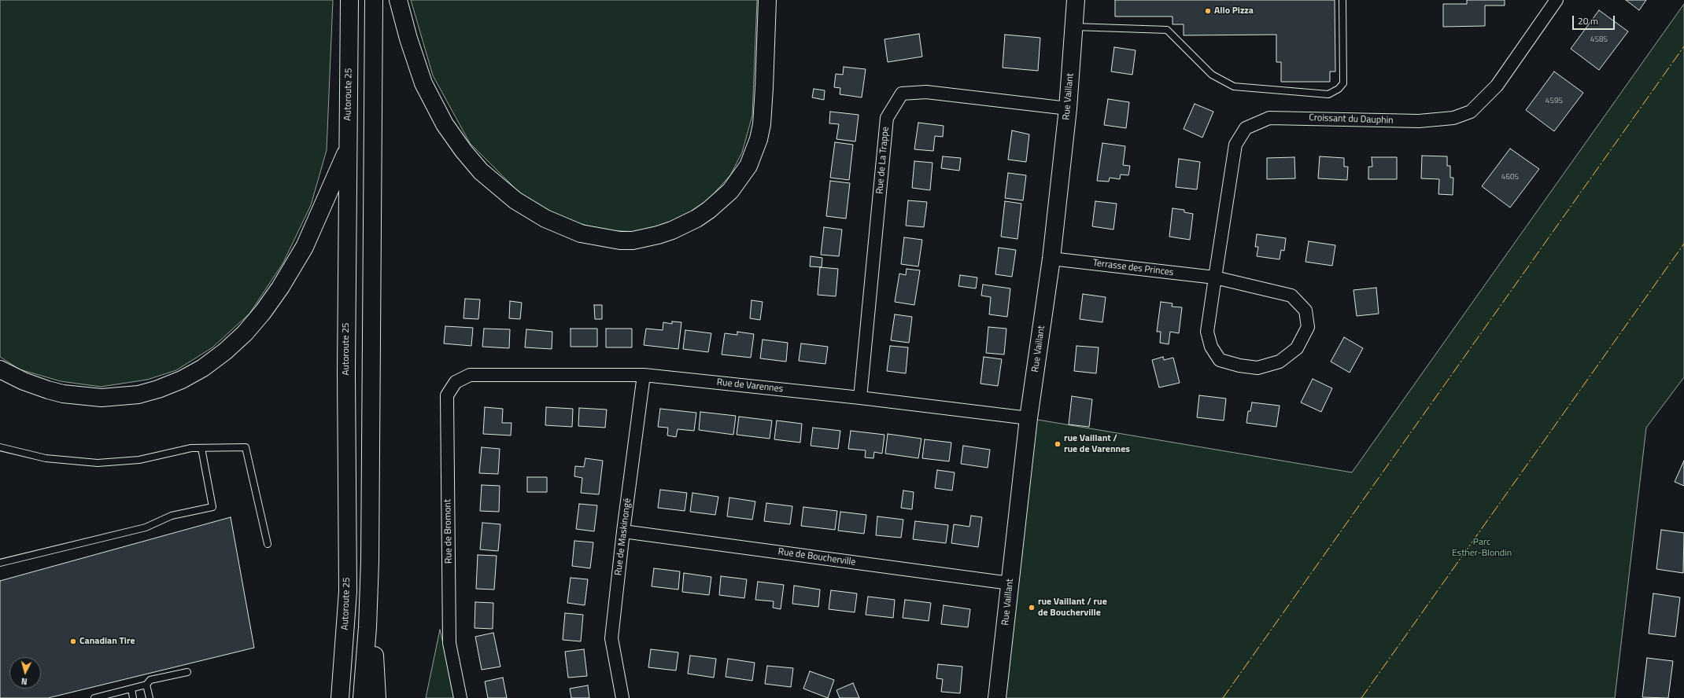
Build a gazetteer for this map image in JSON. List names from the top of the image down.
{
  "streets": {
    "main road": ["Autoroute 25", "Rue Vaillant"],
    "street": [
      "Croissant du Dauphin",
      "Rue de La Trappe",
      "Terrasse des Princes",
      "Rue de Varennes",
      "Rue de Bromont",
      "Rue de Maskinongé",
      "Rue de Boucherville"
    ]
  },
  "crossings": [
    ["Rue Vaillant", "Rue de La Trappe"],
    ["Rue Vaillant", "Terrasse des Princes"],
    ["Rue Vaillant", "Rue de Varennes"],
    ["Rue Vaillant", "Rue de Boucherville"],
    ["Croissant du Dauphin", "Terrasse des Princes"],
    ["Rue de La Trappe", "Rue de Varennes"],
    ["Rue de Varennes", "Rue de Bromont"],
    ["Rue de Varennes", "Rue de Maskinongé"],
    ["Rue de Maskinongé", "Rue de Boucherville"]
  ],
  "parks": ["Parc Esther-Blondin"],
  "places": [
    "Allo Pizza",
    "rue Vaillant / rue de Varennes",
    "rue Vaillant / rue de Boucherville",
    "Canadian Tire"
  ],
  "house_numbers": ["4585", "4595", "4605"],
  "scale_bar": "20 m",
  "north": "bottom"
}
